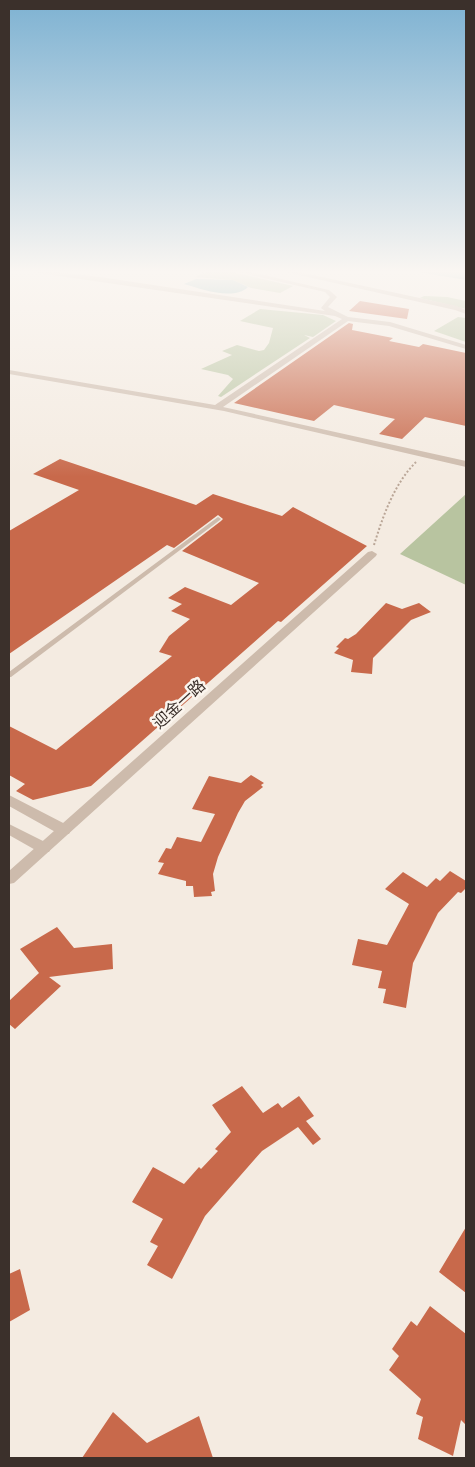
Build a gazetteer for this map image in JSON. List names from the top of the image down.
{
  "streets": {
    "street": ["迎金一路"]
  }
}
